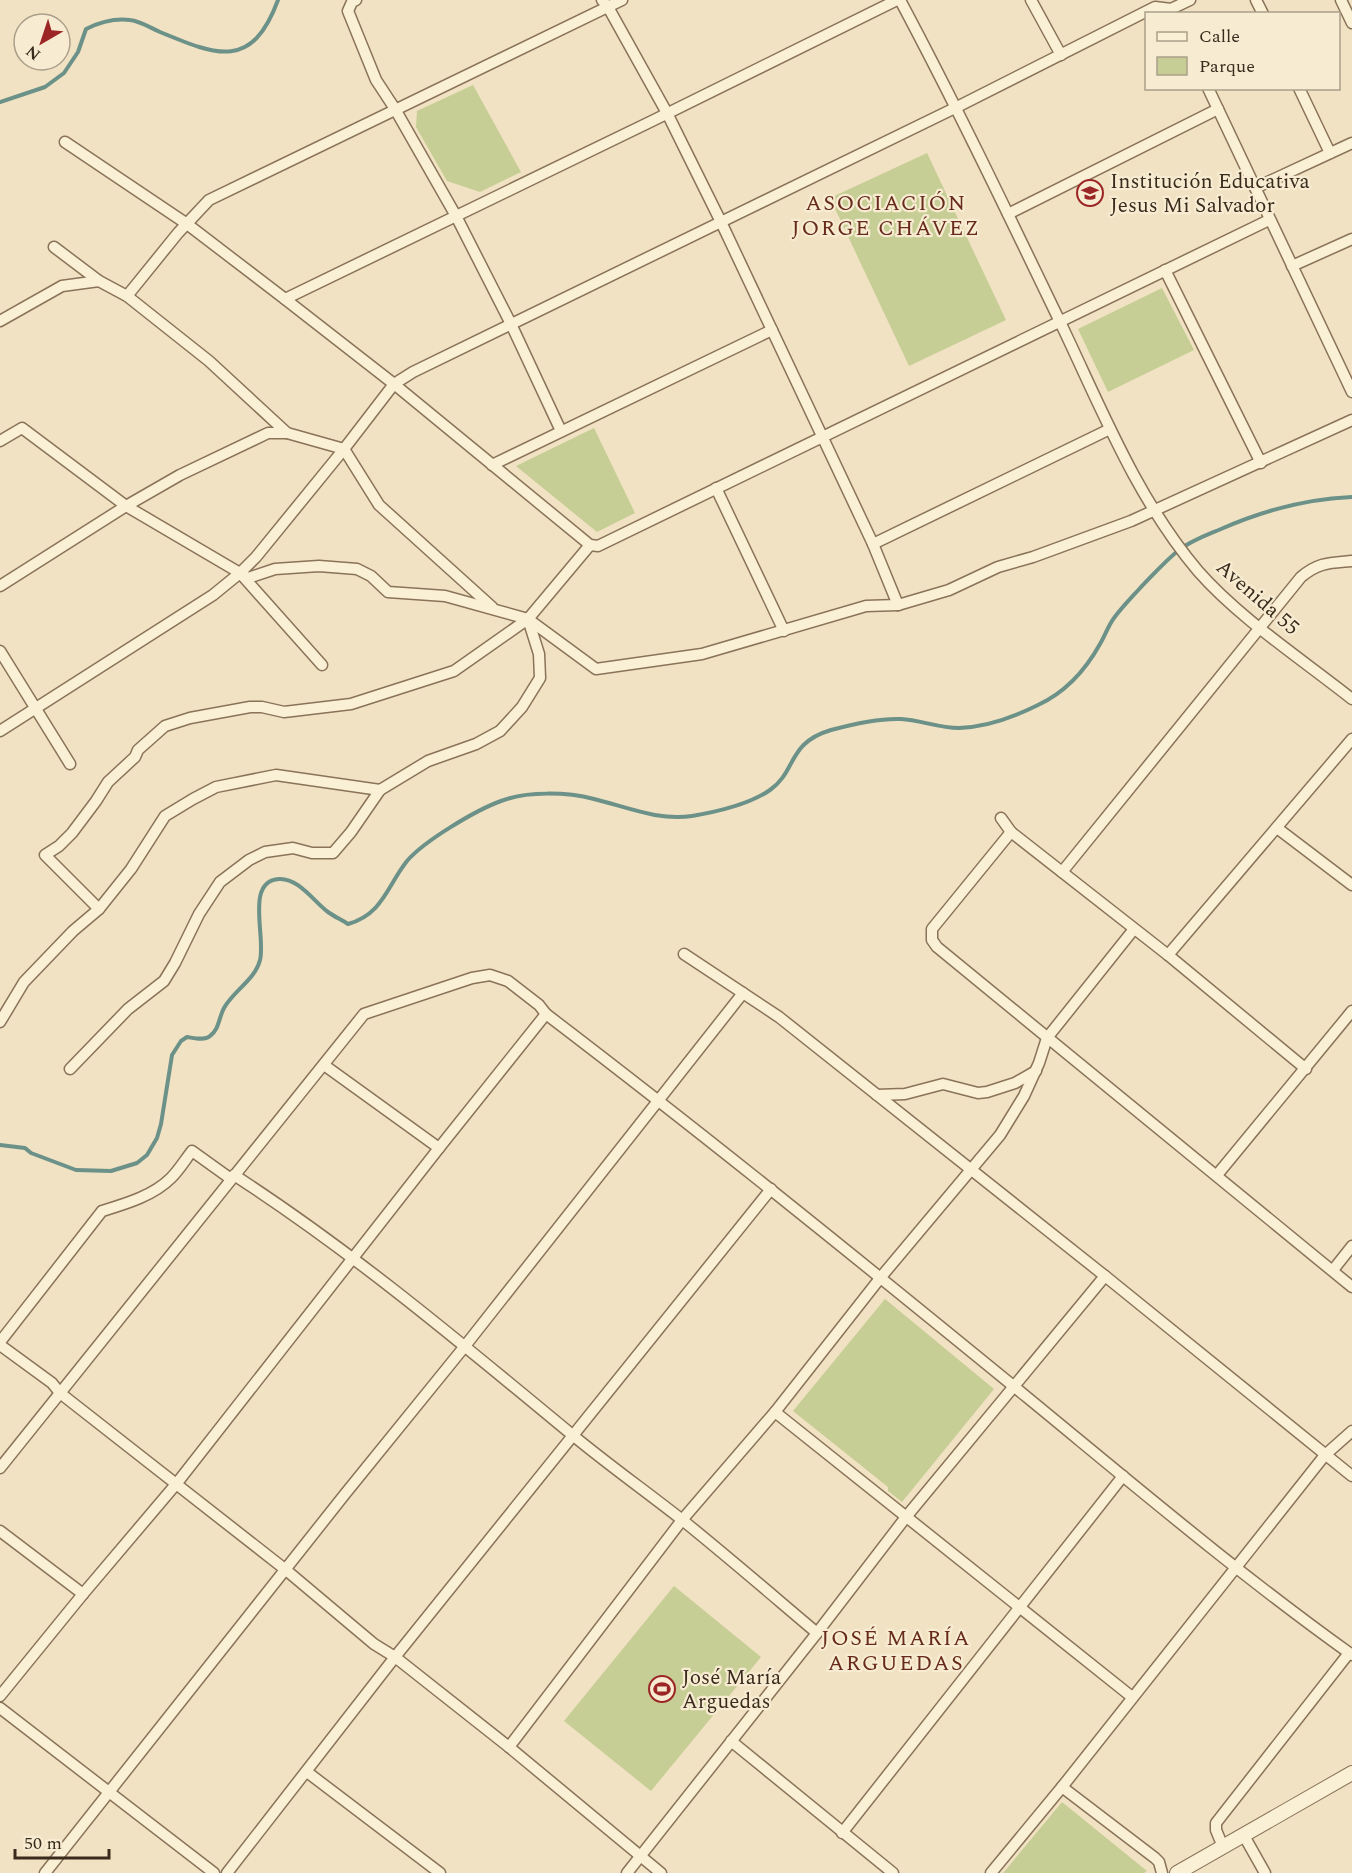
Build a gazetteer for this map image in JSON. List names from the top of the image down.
{
  "streets": {
    "street": ["Avenida 55"]
  },
  "districts": ["ASOCIACIÓN JORGE CHÁVEZ", "JOSÉ MARÍA ARGUEDAS"],
  "places": {
    "school or university": ["Institución Educativa Jesus Mi Salvador"],
    "sports": ["José María Arguedas"]
  },
  "legend": ["Calle", "Parque"],
  "scale_bar": "50 m",
  "north": "bottom left"
}
